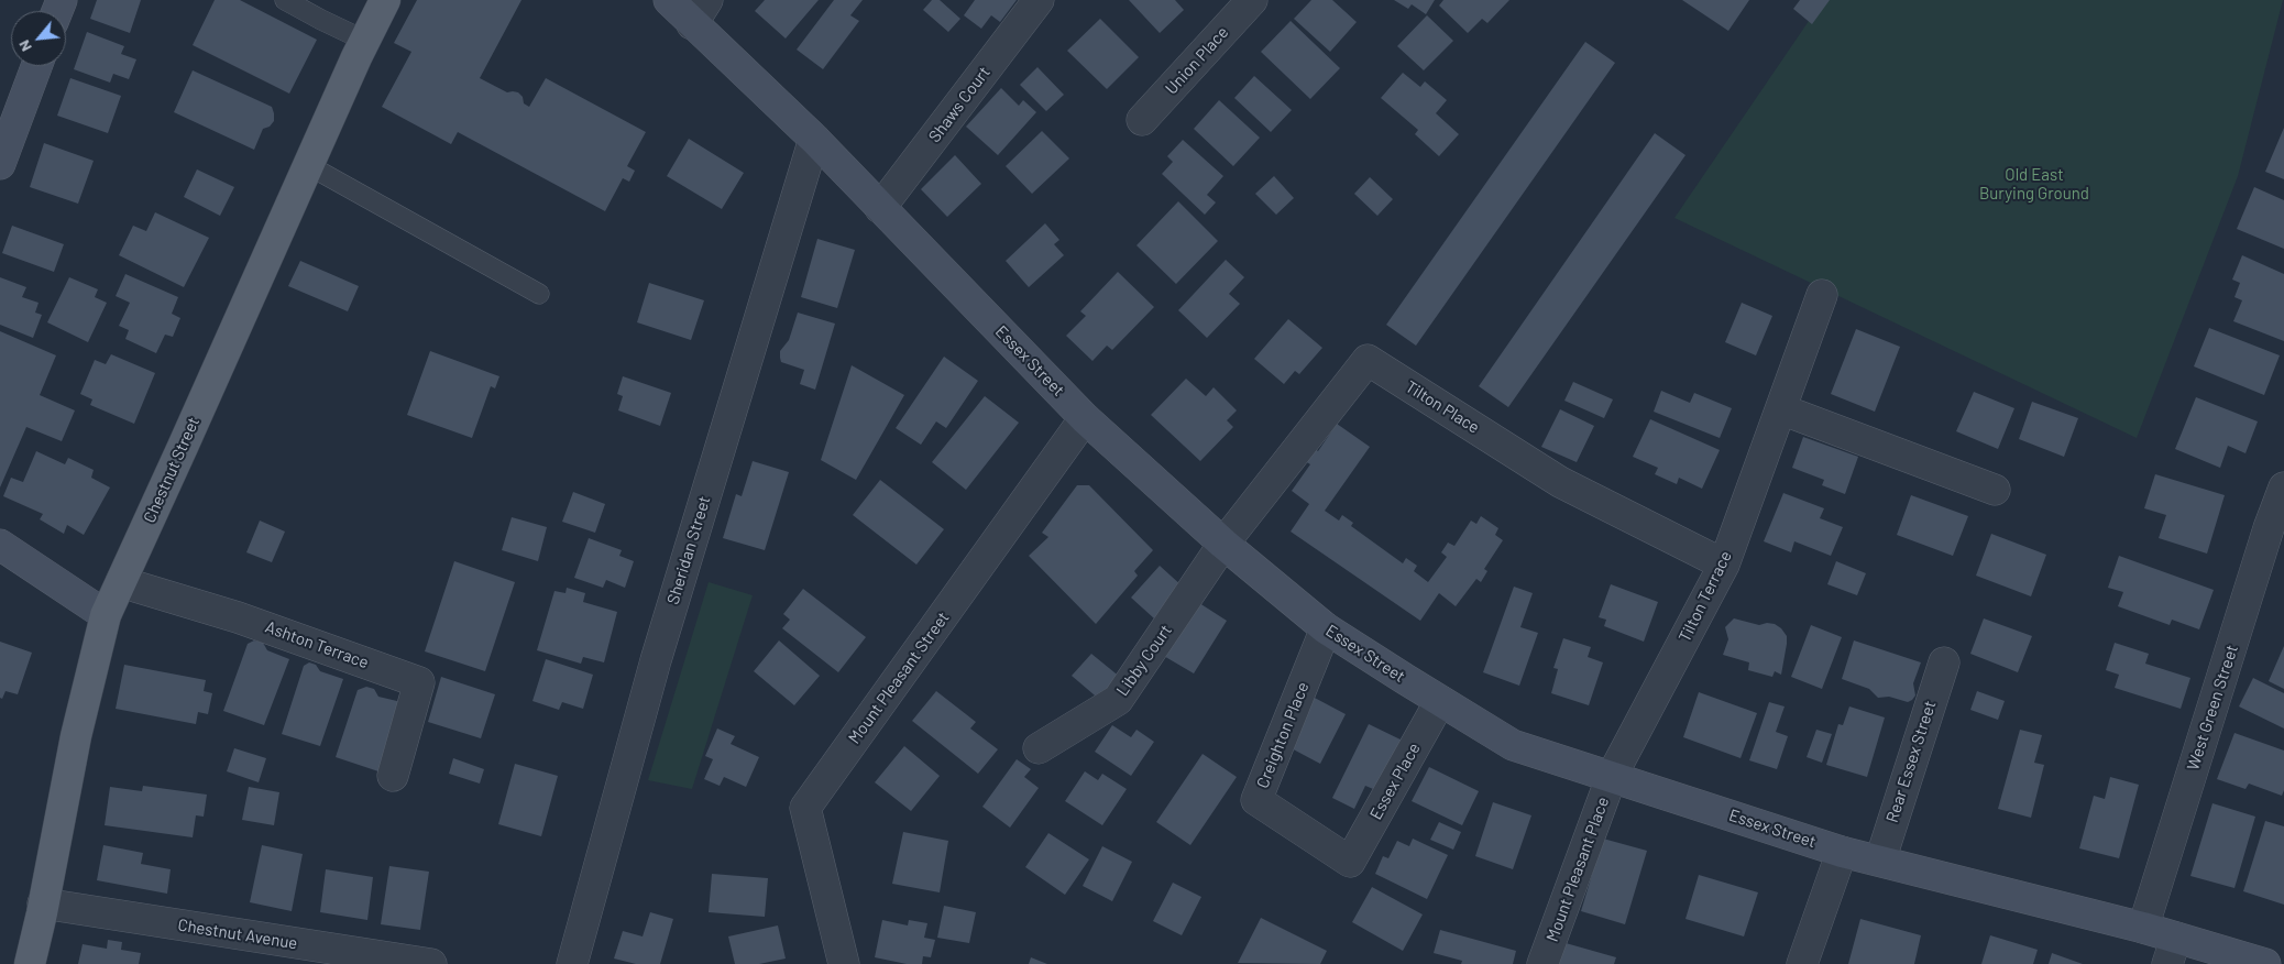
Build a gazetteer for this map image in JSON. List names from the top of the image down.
{
  "streets": {
    "main road": ["Essex Street", "Chestnut Street"],
    "street": [
      "Union Place",
      "Shaws Court",
      "Tilton Place",
      "Sheridan Street",
      "Tilton Terrace",
      "Ashton Terrace",
      "Libby Court",
      "Mount Pleasant Street",
      "West Green Street",
      "Creighton Place",
      "Rear Essex Street",
      "Essex Place",
      "Mount Pleasant Place",
      "Chestnut Avenue"
    ]
  },
  "crossings": [
    ["Shaws Court", "Essex Street"],
    ["Essex Street", "Tilton Place"],
    ["Essex Street", "Sheridan Street"],
    ["Essex Street", "Tilton Terrace"],
    ["Essex Street", "Libby Court"],
    ["Essex Street", "Mount Pleasant Street"],
    ["Essex Street", "West Green Street"],
    ["Essex Street", "Creighton Place"],
    ["Essex Street", "Rear Essex Street"],
    ["Essex Street", "Essex Place"],
    ["Essex Street", "Mount Pleasant Place"],
    ["Tilton Place", "Tilton Terrace"],
    ["Tilton Place", "Libby Court"],
    ["Chestnut Street", "Ashton Terrace"],
    ["Chestnut Street", "Chestnut Avenue"],
    ["Tilton Terrace", "Mount Pleasant Place"],
    ["Creighton Place", "Essex Place"]
  ],
  "parks": ["Old East Burying Ground"],
  "north": "bottom left"
}
